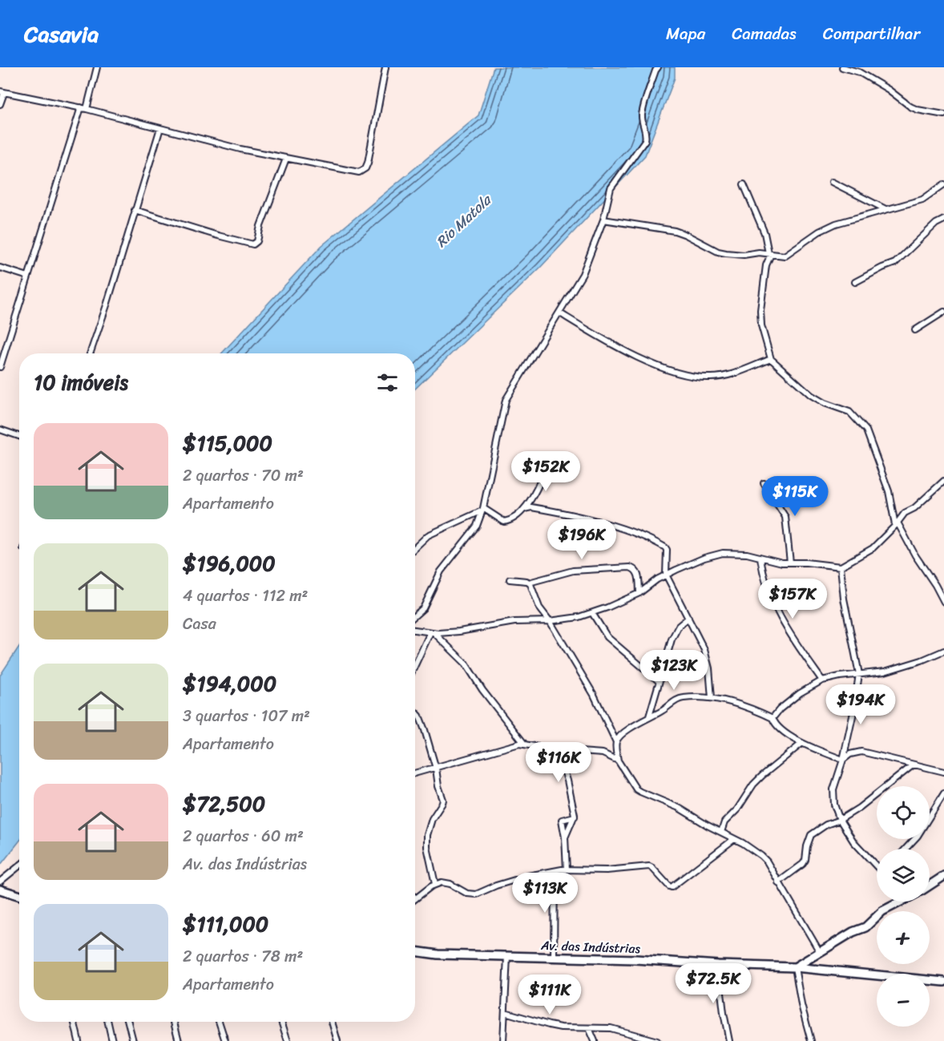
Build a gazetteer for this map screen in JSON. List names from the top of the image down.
{
  "streets": {
    "street": ["Av. das Indústrias"]
  },
  "water": ["Rio Matola"],
  "page": {
    "header": "Casavia",
    "nav": ["Mapa", "Camadas", "Compartilhar"],
    "heading": "10 imóveis",
    "list": [
      {
        "name": "$115,000",
        "note": "2 quartos · 70 m² · Apartamento"
      },
      {
        "name": "$196,000",
        "note": "4 quartos · 112 m² · Casa"
      },
      {
        "name": "$194,000",
        "note": "3 quartos · 107 m² · Apartamento"
      },
      {
        "name": "$72,500",
        "note": "2 quartos · 60 m² · Av. das Indústrias"
      },
      {
        "name": "$111,000",
        "note": "2 quartos · 78 m² · Apartamento"
      }
    ],
    "price": [
      "$152K",
      "$115K",
      "$196K",
      "$157K",
      "$123K",
      "$194K",
      "$116K",
      "$113K",
      "$72.5K",
      "$111K"
    ],
    "map_buttons": ["+", "−"]
  }
}
